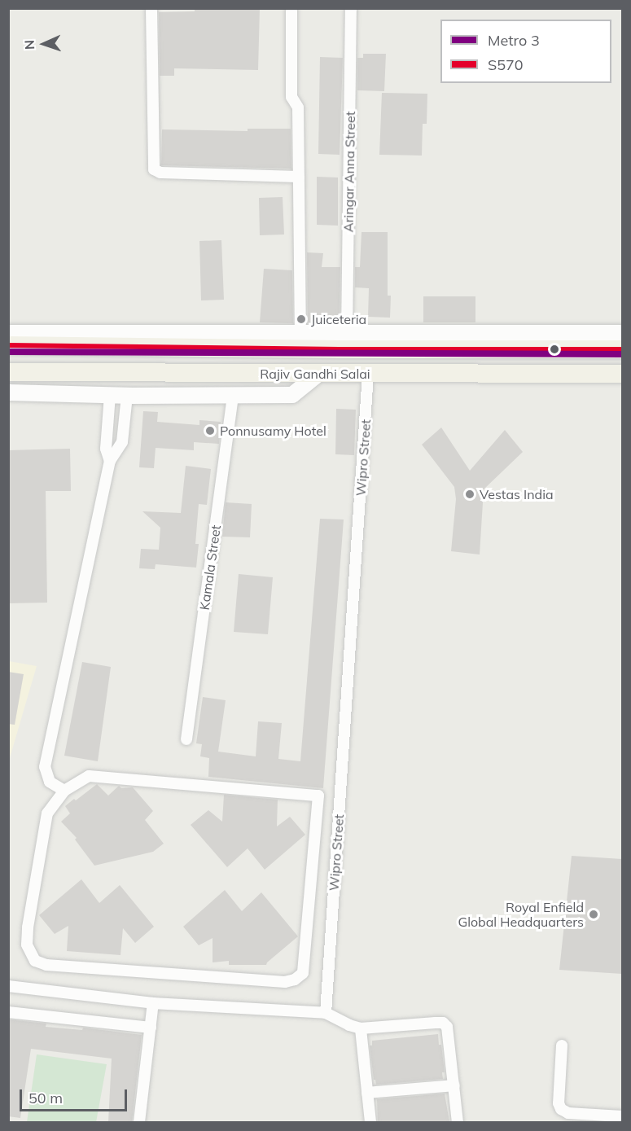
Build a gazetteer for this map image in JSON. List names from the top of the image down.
{
  "streets": {
    "main road": ["Rajiv Gandhi Salai"],
    "street": ["Aringar Anna Street", "Wipro Street", "Kamala Street"]
  },
  "crossings": [
    ["Rajiv Gandhi Salai", "Wipro Street"]
  ],
  "places": [
    "Juiceteria",
    "Ponnusamy Hotel",
    "Vestas India",
    "Royal Enfield Global Headquarters"
  ],
  "lines": ["transit line S570", "metro line 3"],
  "legend": ["Metro 3", "S570"],
  "scale_bar": "50 m",
  "north": "left"
}
